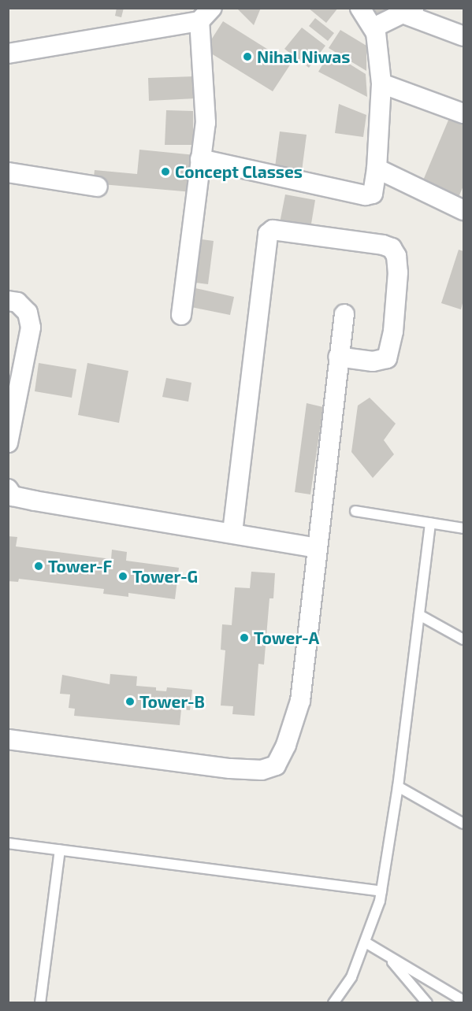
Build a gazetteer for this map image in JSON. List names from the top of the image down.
{
  "places": [
    "Nihal Niwas",
    "Concept Classes",
    "Tower-F",
    "Tower-G",
    "Tower-A",
    "Tower-B"
  ]
}
